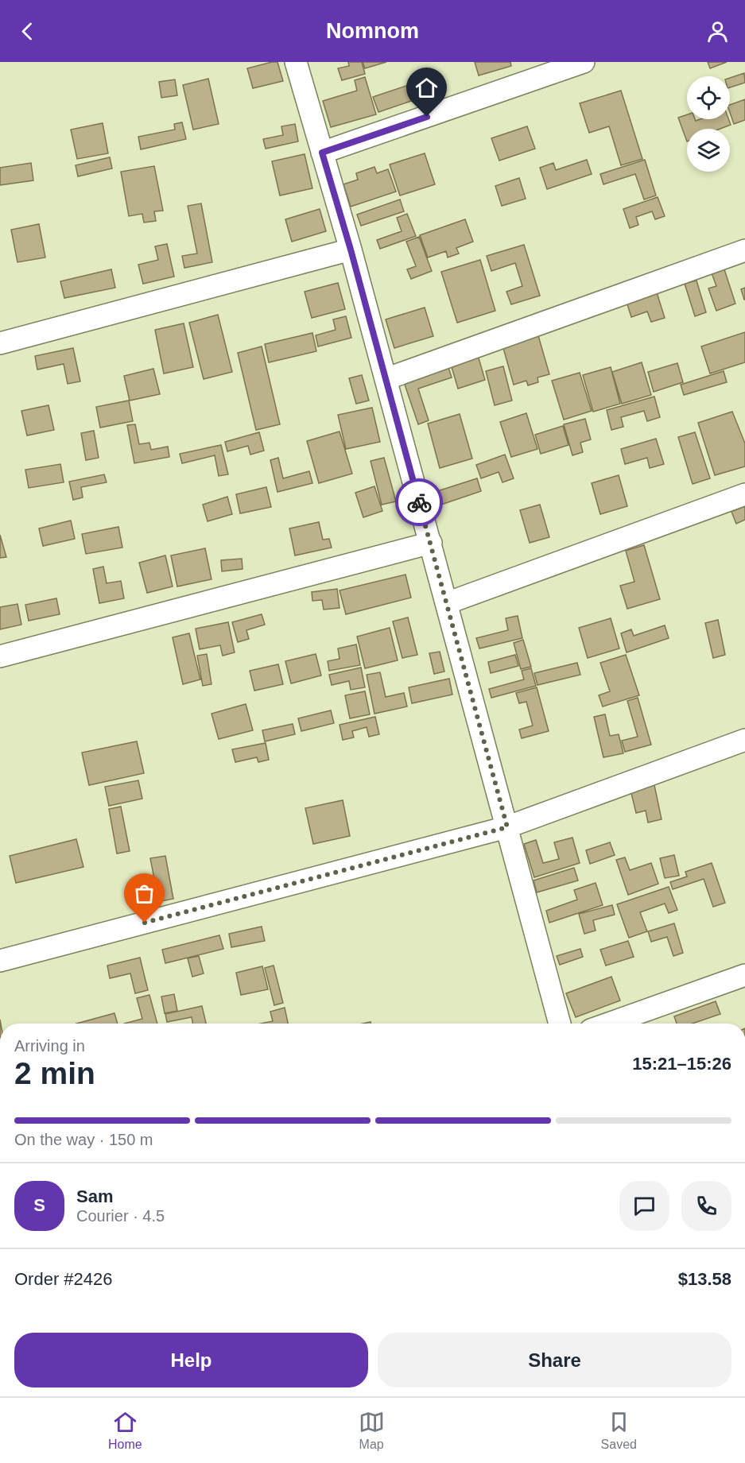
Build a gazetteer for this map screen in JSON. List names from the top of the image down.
{
  "page": {
    "header": "Nomnom",
    "heading": ["2 min", "Arriving in", "15:21–15:26"],
    "panel": [
      "Sam",
      "Courier · 4.5",
      "Order #2426",
      "$13.58"
    ],
    "bar": "On the way · 150 m",
    "round": "S",
    "buttons": ["Help", "Share"],
    "tabs": ["Home", "Map", "Saved"]
  }
}
